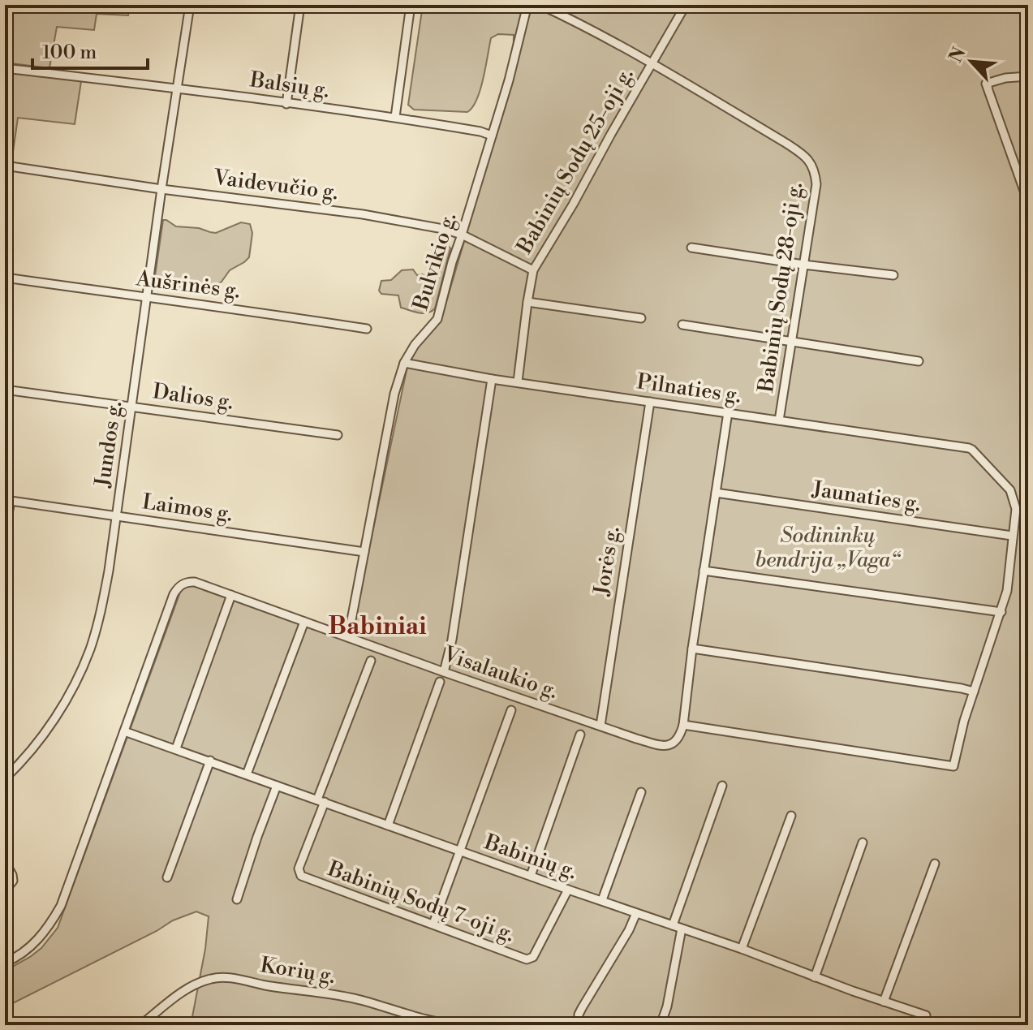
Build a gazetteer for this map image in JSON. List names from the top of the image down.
{
  "streets": {
    "street": [
      "Balsių g.",
      "Babinių Sodų 25-oji g.",
      "Vaidevučio g.",
      "Bulvikio g.",
      "Aušrinės g.",
      "Babinių Sodų 28-oji g.",
      "Pilnaties g.",
      "Dalios g.",
      "Jundos g.",
      "Jaunaties g.",
      "Laimos g.",
      "Jorės g.",
      "Visalaukio g.",
      "Babinių g.",
      "Babinių Sodų 7-oji g.",
      "Korių g."
    ]
  },
  "crossings": [
    ["Balsių g.", "Bulvikio g."],
    ["Balsių g.", "Jundos g."],
    ["Babinių Sodų 25-oji g.", "Vaidevučio g."],
    ["Babinių Sodų 25-oji g.", "Babinių Sodų 28-oji g."],
    ["Babinių Sodų 25-oji g.", "Pilnaties g."],
    ["Vaidevučio g.", "Bulvikio g."],
    ["Vaidevučio g.", "Jundos g."],
    ["Bulvikio g.", "Pilnaties g."],
    ["Bulvikio g.", "Laimos g."],
    ["Bulvikio g.", "Visalaukio g."],
    ["Aušrinės g.", "Jundos g."],
    ["Babinių Sodų 28-oji g.", "Pilnaties g."],
    ["Pilnaties g.", "Jaunaties g."],
    ["Pilnaties g.", "Jorės g."],
    ["Dalios g.", "Jundos g."],
    ["Jundos g.", "Laimos g."],
    ["Jorės g.", "Visalaukio g."],
    ["Visalaukio g.", "Babinių g."],
    ["Babinių g.", "Babinių Sodų 7-oji g."]
  ],
  "districts": ["Babiniai"],
  "parks": ["Sodininkų bendrija „Vaga“"],
  "scale_bar": "100 m",
  "north": "top left"
}
